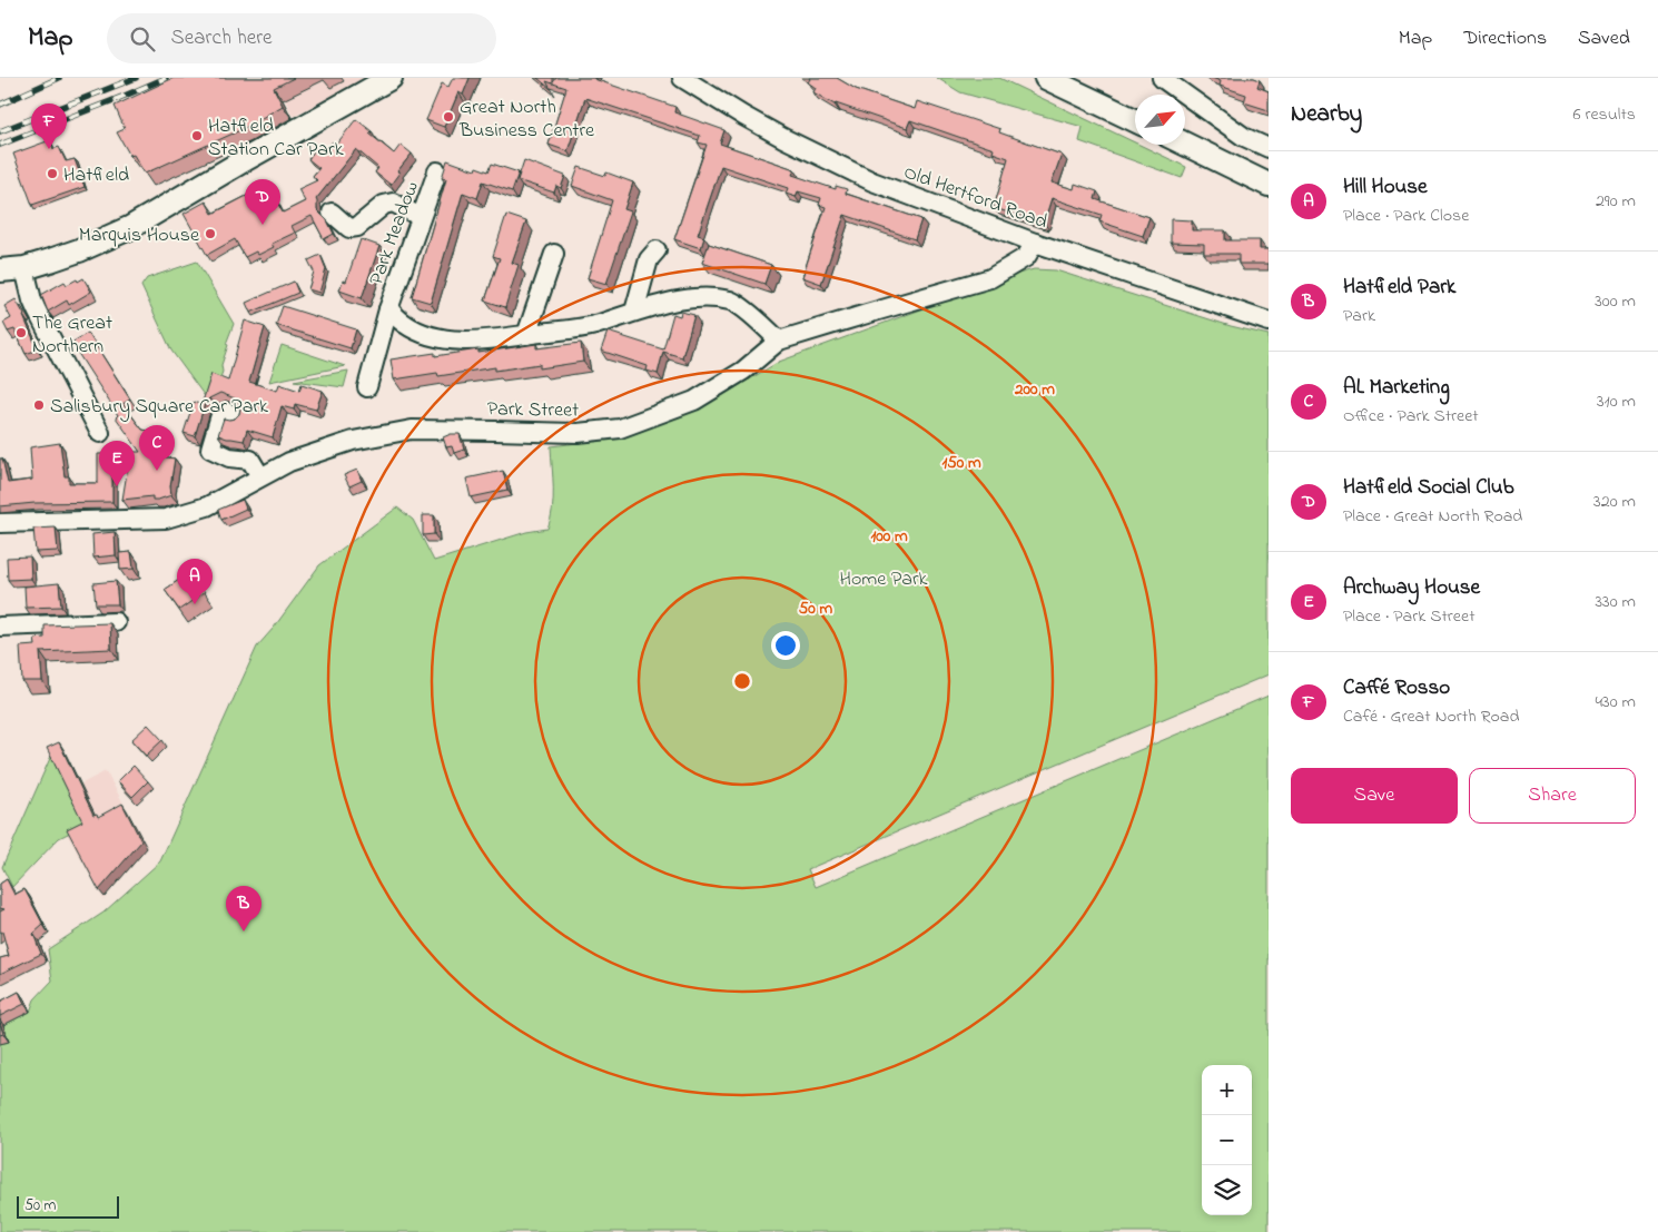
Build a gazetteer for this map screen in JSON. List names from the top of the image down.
{
  "streets": {
    "street": ["Old Hertford Road", "Park Meadow", "Park Street"]
  },
  "crossings": [
    ["Old Hertford Road", "Park Street"],
    ["Park Meadow", "Park Street"]
  ],
  "parks": ["Home Park"],
  "places": [
    "Great North Business Centre",
    "Hatfield Station Car Park",
    "Hatfield",
    "Marquis House",
    "The Great Northern",
    "Salisbury Square Car Park"
  ],
  "scale_bar": "50 m",
  "north": "top right",
  "page": {
    "header": "Map",
    "search": "Search here",
    "nav": ["Map", "Directions", "Saved"],
    "heading": ["Nearby", "6 results"],
    "pins": [
      "F",
      "D",
      "C",
      "E",
      "A",
      "B"
    ],
    "list": [
      {
        "mark": "A",
        "name": "Hill House",
        "note": "Place · Park Close",
        "value": "290 m"
      },
      {
        "mark": "B",
        "name": "Hatfield Park",
        "note": "Park",
        "value": "300 m"
      },
      {
        "mark": "C",
        "name": "AL Marketing",
        "note": "Office · Park Street",
        "value": "310 m"
      },
      {
        "mark": "D",
        "name": "Hatfield Social Club",
        "note": "Place · Great North Road",
        "value": "320 m"
      },
      {
        "mark": "E",
        "name": "Archway House",
        "note": "Place · Park Street",
        "value": "330 m"
      },
      {
        "mark": "F",
        "name": "Caffé Rosso",
        "note": "Café · Great North Road",
        "value": "430 m"
      }
    ],
    "buttons": ["Save", "Share"],
    "map_buttons": ["+", "−"],
    "scale": "50 m"
  },
  "rings": [
    "200 m",
    "150 m",
    "100 m",
    "50 m"
  ]
}
